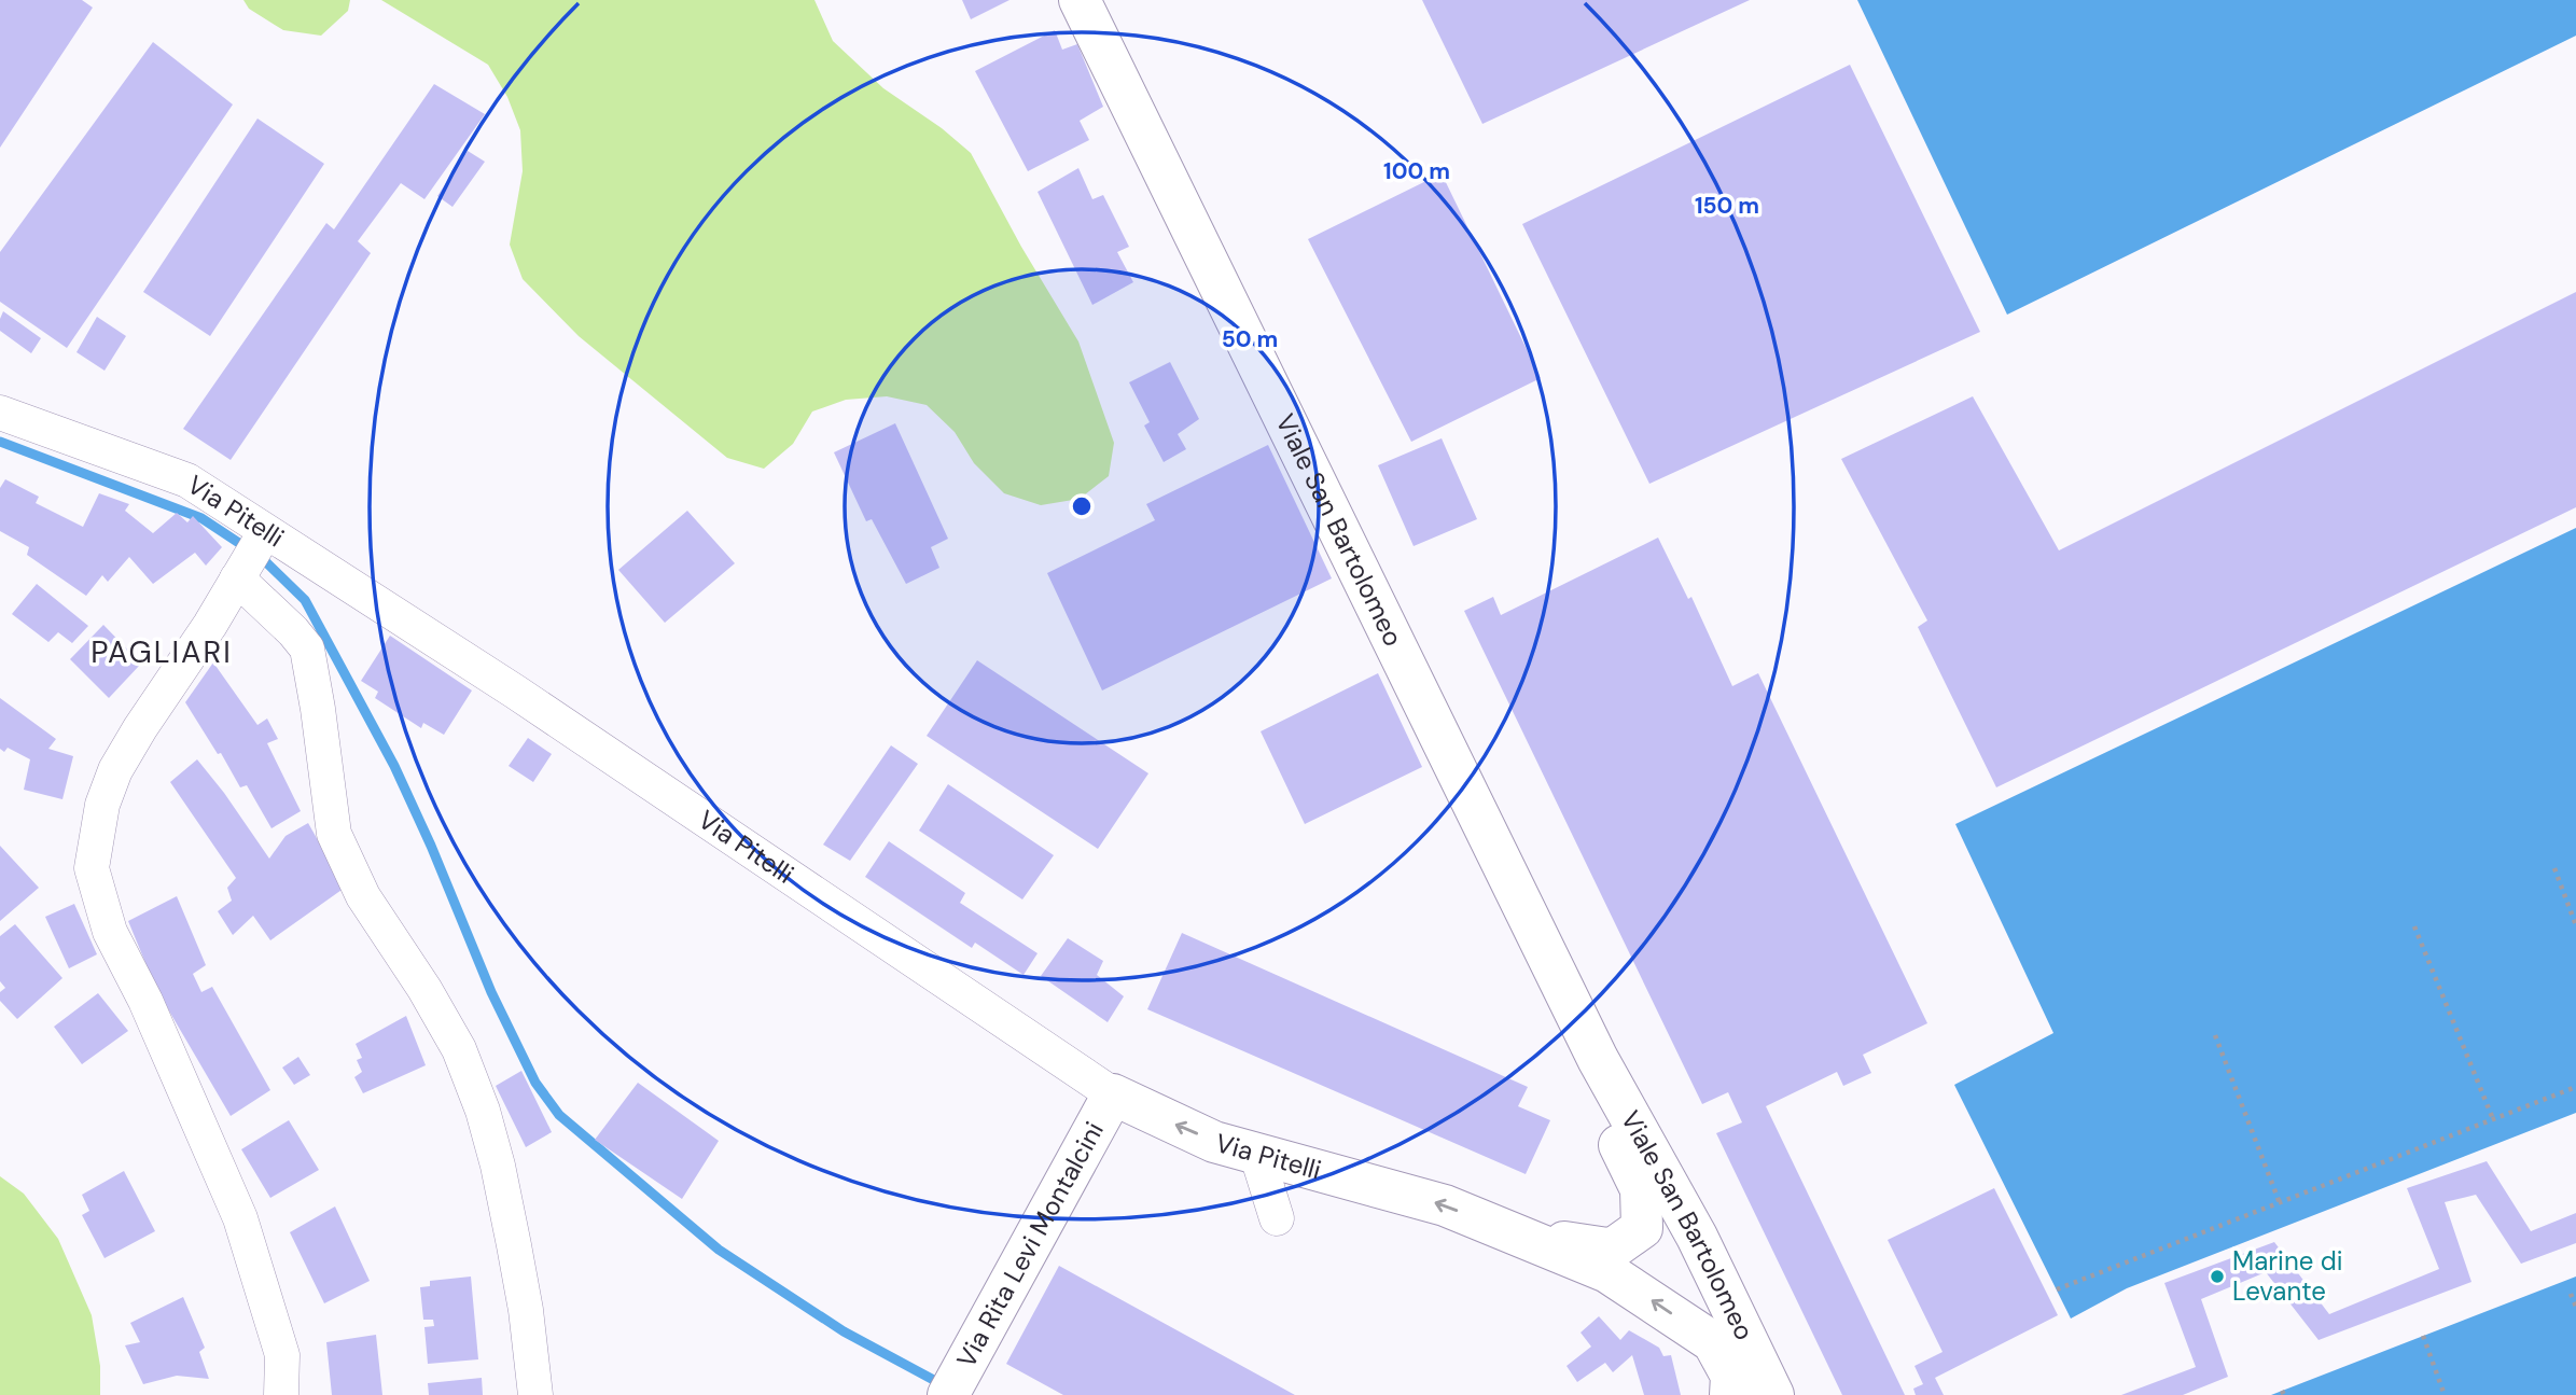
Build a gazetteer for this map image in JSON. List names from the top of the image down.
{
  "streets": {
    "main road": ["Via Pitelli", "Viale San Bartolomeo", "Via Rita Levi Montalcini"]
  },
  "crossings": [
    ["Via Pitelli", "Viale San Bartolomeo"],
    ["Via Pitelli", "Via Rita Levi Montalcini"]
  ],
  "districts": ["PAGLIARI"],
  "places": ["Marine di Levante"],
  "rings": ["100 m", "150 m", "50 m"]
}
